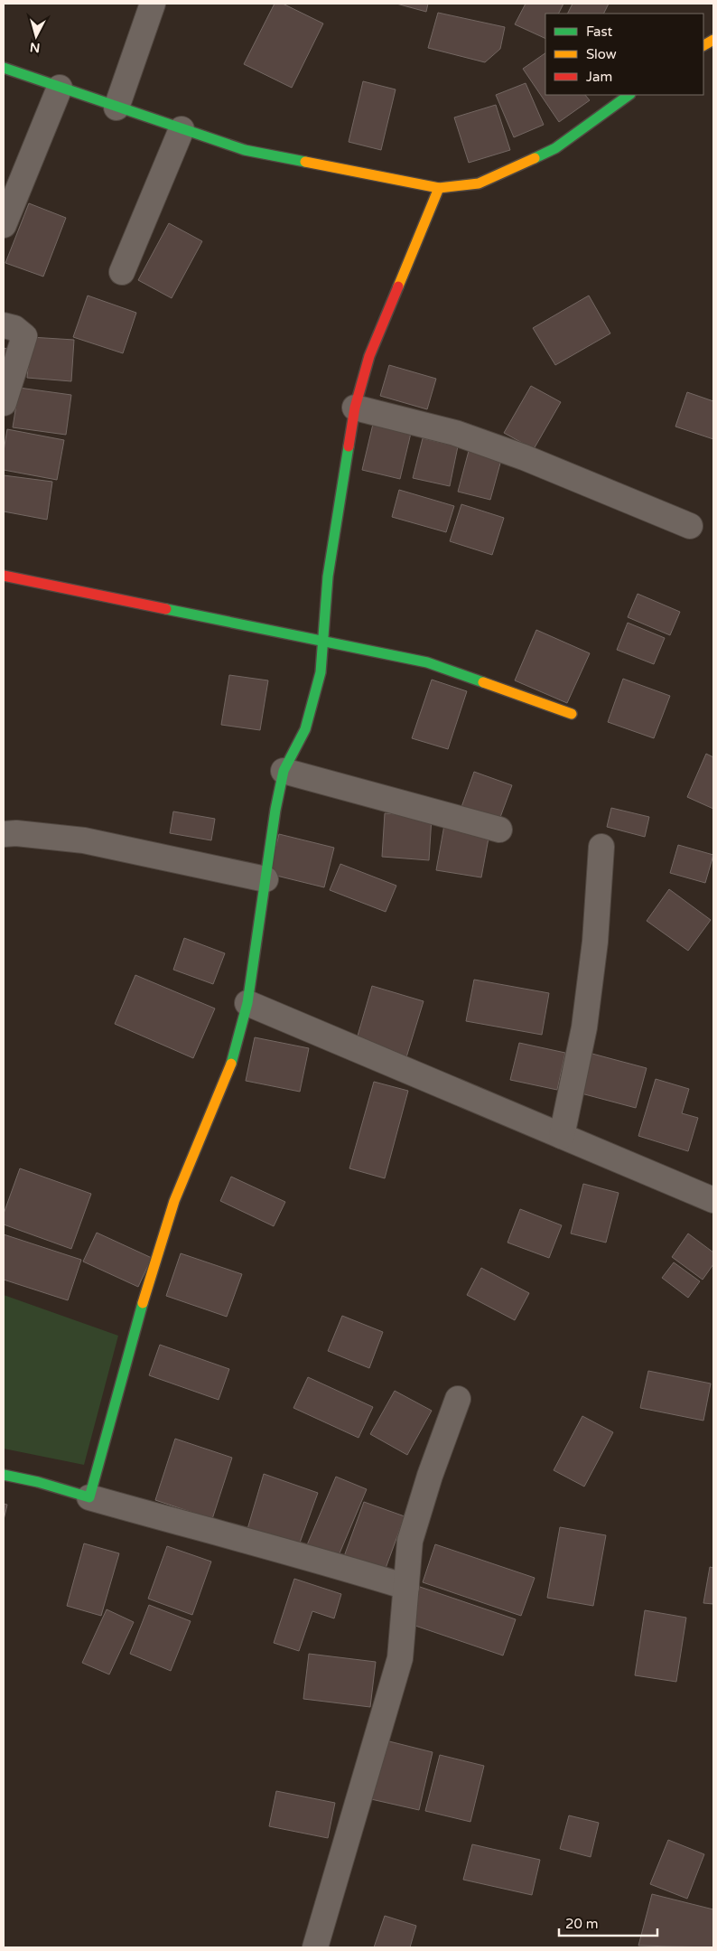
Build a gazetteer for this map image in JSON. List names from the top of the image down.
{
  "legend": ["Fast", "Slow", "Jam"],
  "scale_bar": "20 m",
  "north": "bottom"
}
